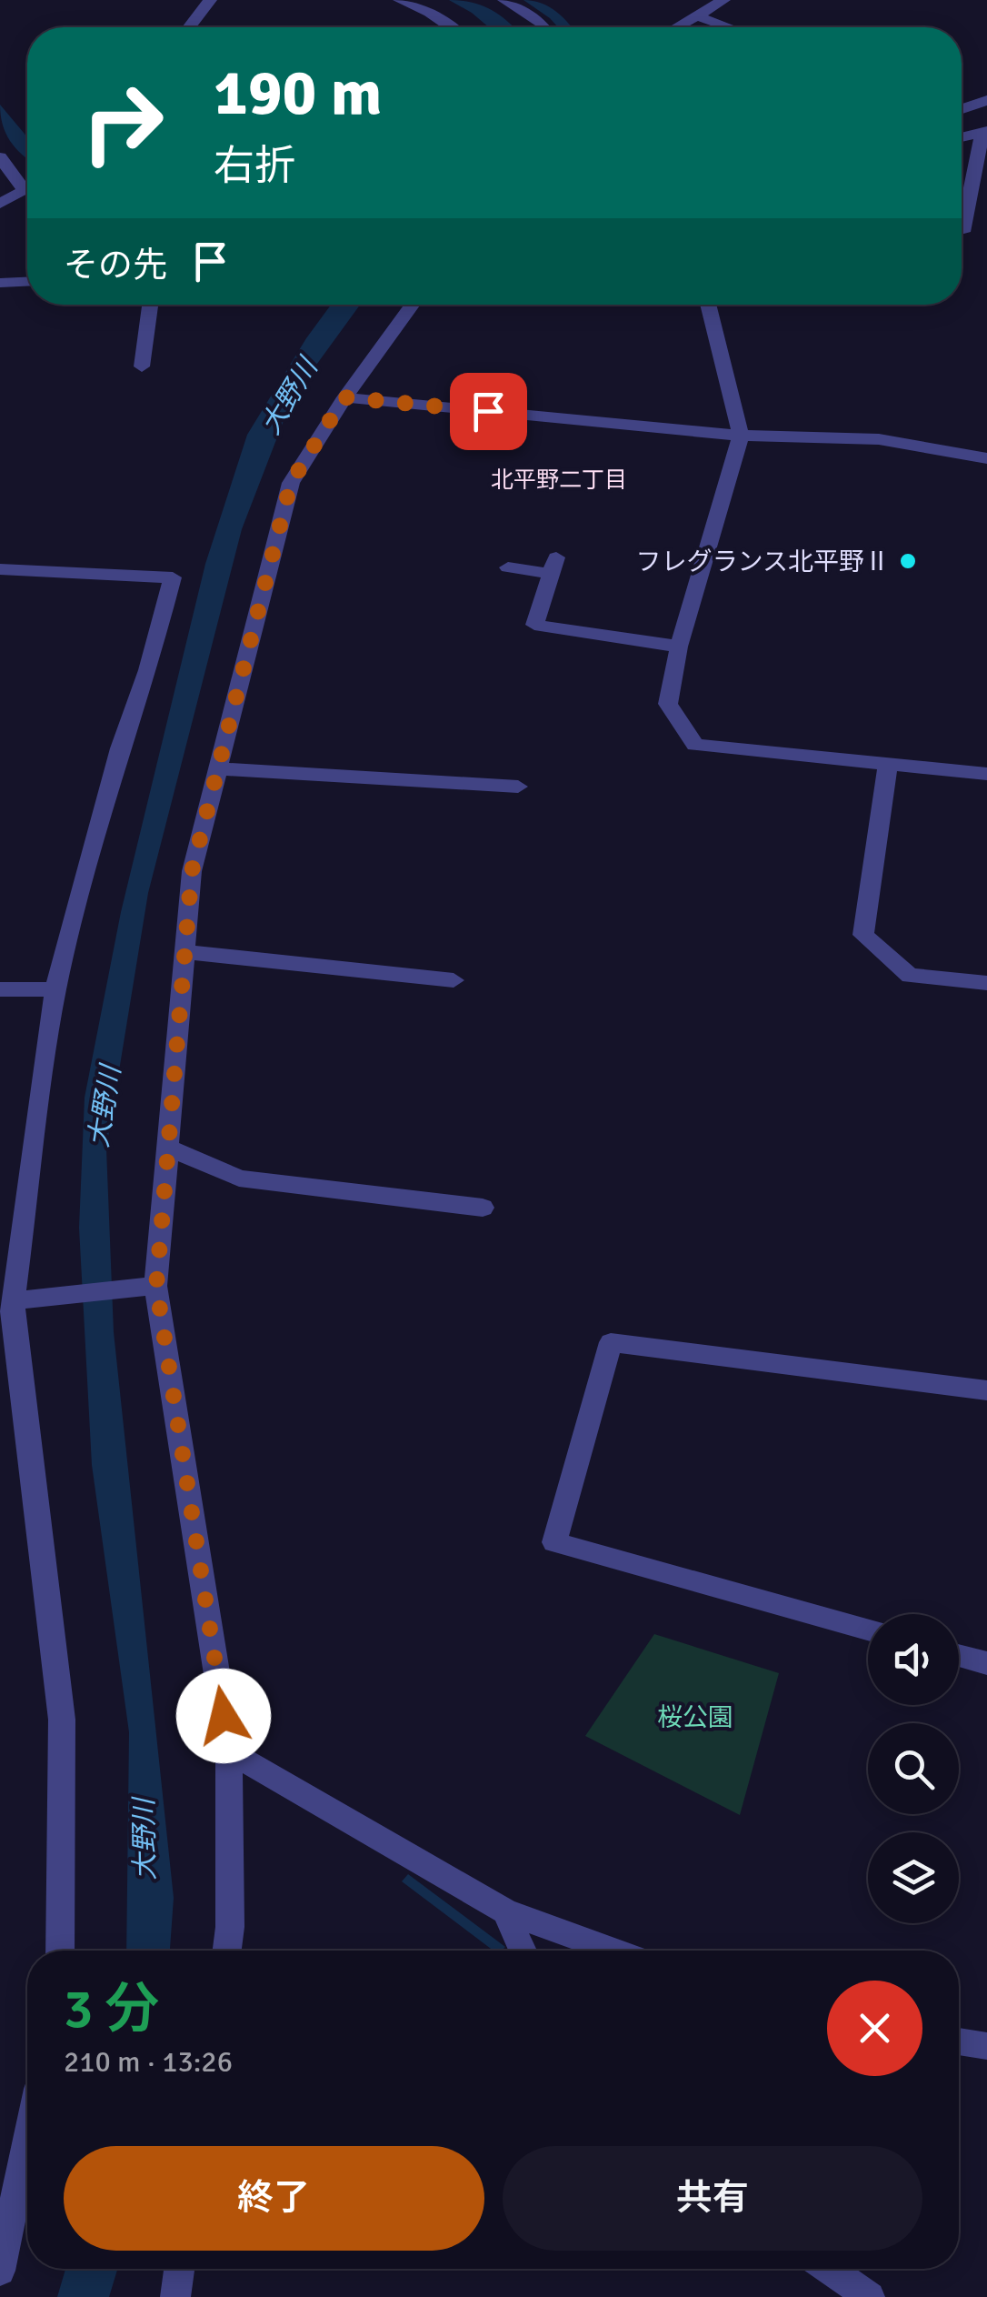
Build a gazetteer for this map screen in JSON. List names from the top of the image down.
{
  "districts": ["北平野二丁目"],
  "water": ["大野川"],
  "parks": ["桜公園"],
  "places": ["フレグランス北平野Ⅱ"],
  "page": {
    "turn": ["190 m", "右折"],
    "then": "その先",
    "heading": ["3 分", "210 m · 13:26"],
    "buttons": ["終了", "共有"]
  }
}
